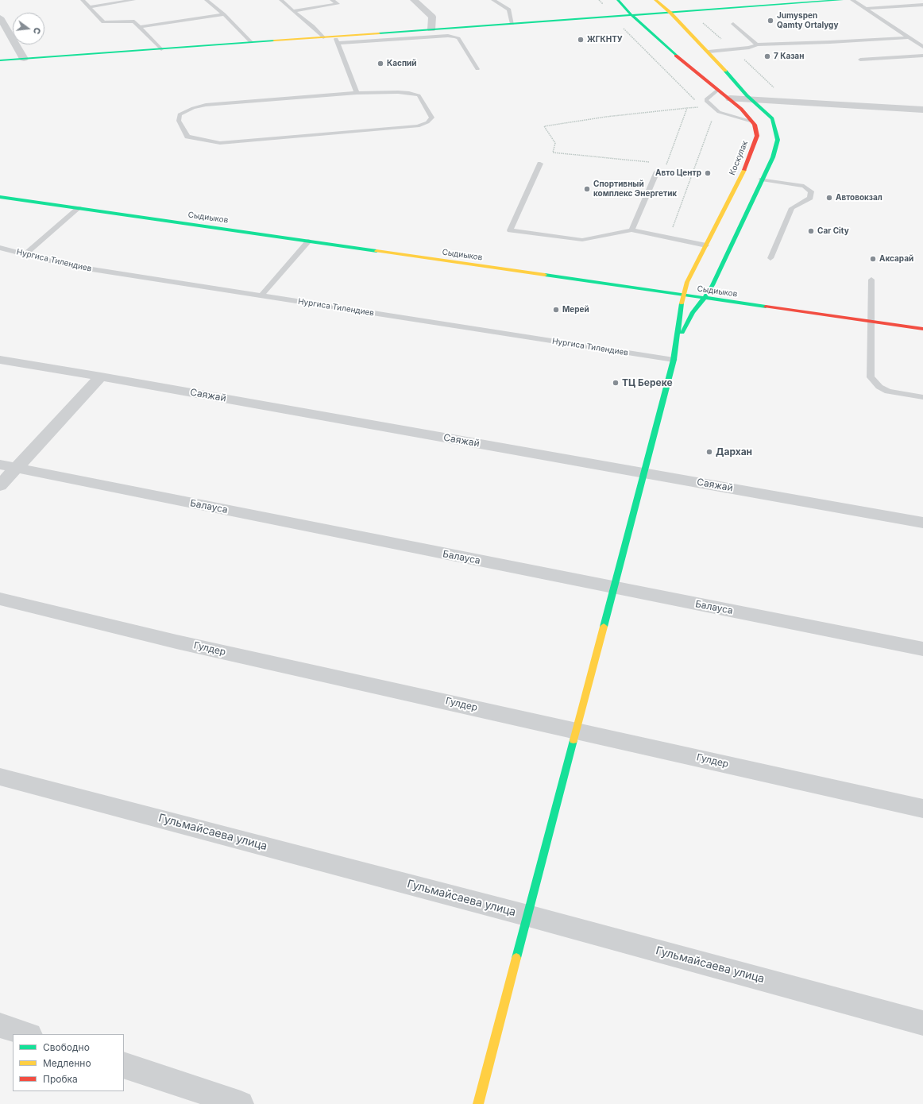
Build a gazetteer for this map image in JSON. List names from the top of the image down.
{
  "streets": {
    "street": [
      "Коскулак",
      "Сыдиыков",
      "Саяжай",
      "Балауса",
      "Гулдер",
      "Гульмайсаева улица"
    ],
    "lane": ["Нургиса Тилендиев"]
  },
  "crossings": [
    ["Коскулак", "Сыдиыков"]
  ],
  "places": [
    "Jumyspen Qamty Ortalygy",
    "ЖГКНТУ",
    "7 Казан",
    "Каспий",
    "Авто Центр",
    "Спортивный комплекс Энергетик",
    "Автовокзал",
    "Car City",
    "Аксарай",
    "Мерей",
    "ТЦ Береке",
    "Дархан"
  ],
  "legend": ["Свободно", "Медленно", "Пробка"],
  "north": "right"
}
